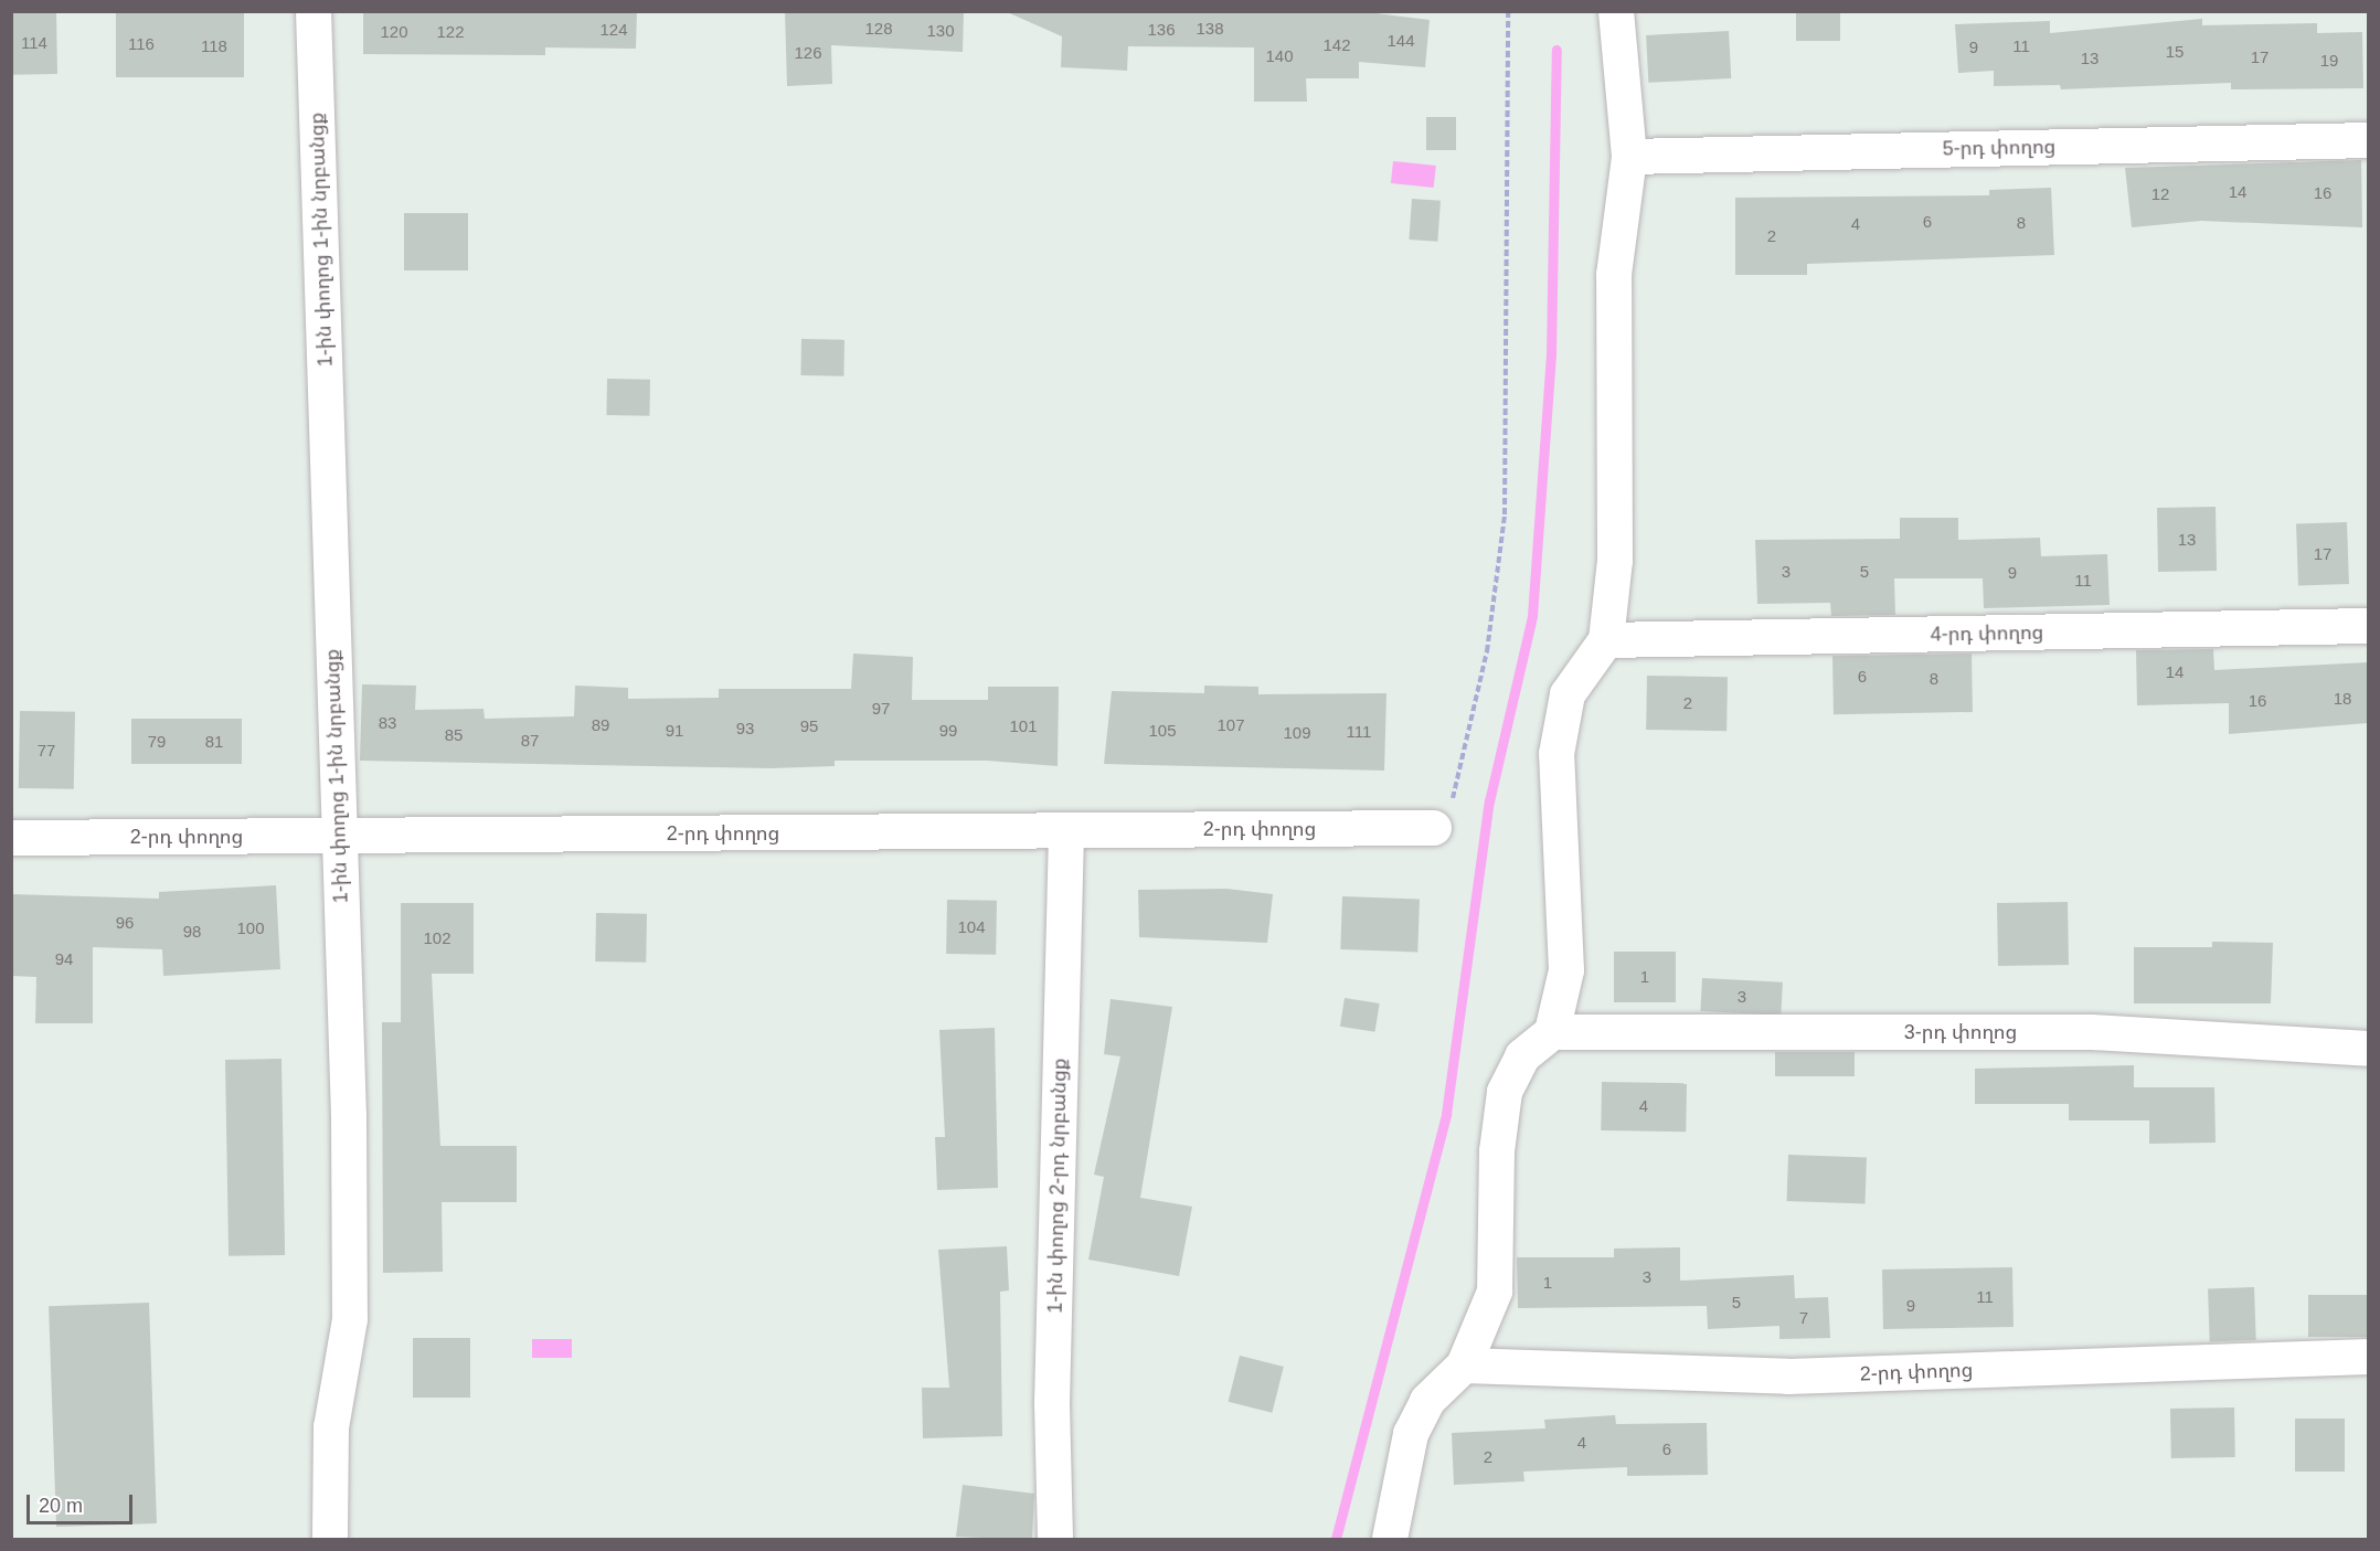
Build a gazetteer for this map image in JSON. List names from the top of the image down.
{
  "streets": {
    "street": [
      "5-րդ փողոց",
      "1-ին փողոց 1-ին նրբանցք",
      "4-րդ փողոց",
      "2-րդ փողոց",
      "3-րդ փողոց",
      "1-ին փողոց 2-րդ նրբանցք"
    ]
  },
  "crossings": [
    ["1-ին փողոց 1-ին նրբանցք", "2-րդ փողոց"],
    ["2-րդ փողոց", "1-ին փողոց 2-րդ նրբանցք"]
  ],
  "house_numbers": [
    "128",
    "138",
    "124",
    "136",
    "130",
    "120",
    "122",
    "144",
    "114",
    "116",
    "142",
    "118",
    "11",
    "9",
    "15",
    "126",
    "140",
    "17",
    "13",
    "19",
    "14",
    "16",
    "12",
    "6",
    "8",
    "4",
    "2",
    "13",
    "17",
    "3",
    "5",
    "9",
    "11",
    "14",
    "6",
    "8",
    "18",
    "16",
    "2",
    "97",
    "83",
    "89",
    "107",
    "95",
    "101",
    "93",
    "91",
    "99",
    "105",
    "111",
    "109",
    "85",
    "87",
    "79",
    "81",
    "77",
    "96",
    "104",
    "100",
    "98",
    "102",
    "94",
    "1",
    "3",
    "4",
    "3",
    "1",
    "11",
    "5",
    "9",
    "7",
    "4",
    "6",
    "2"
  ],
  "scale_bar": "20 m"
}
